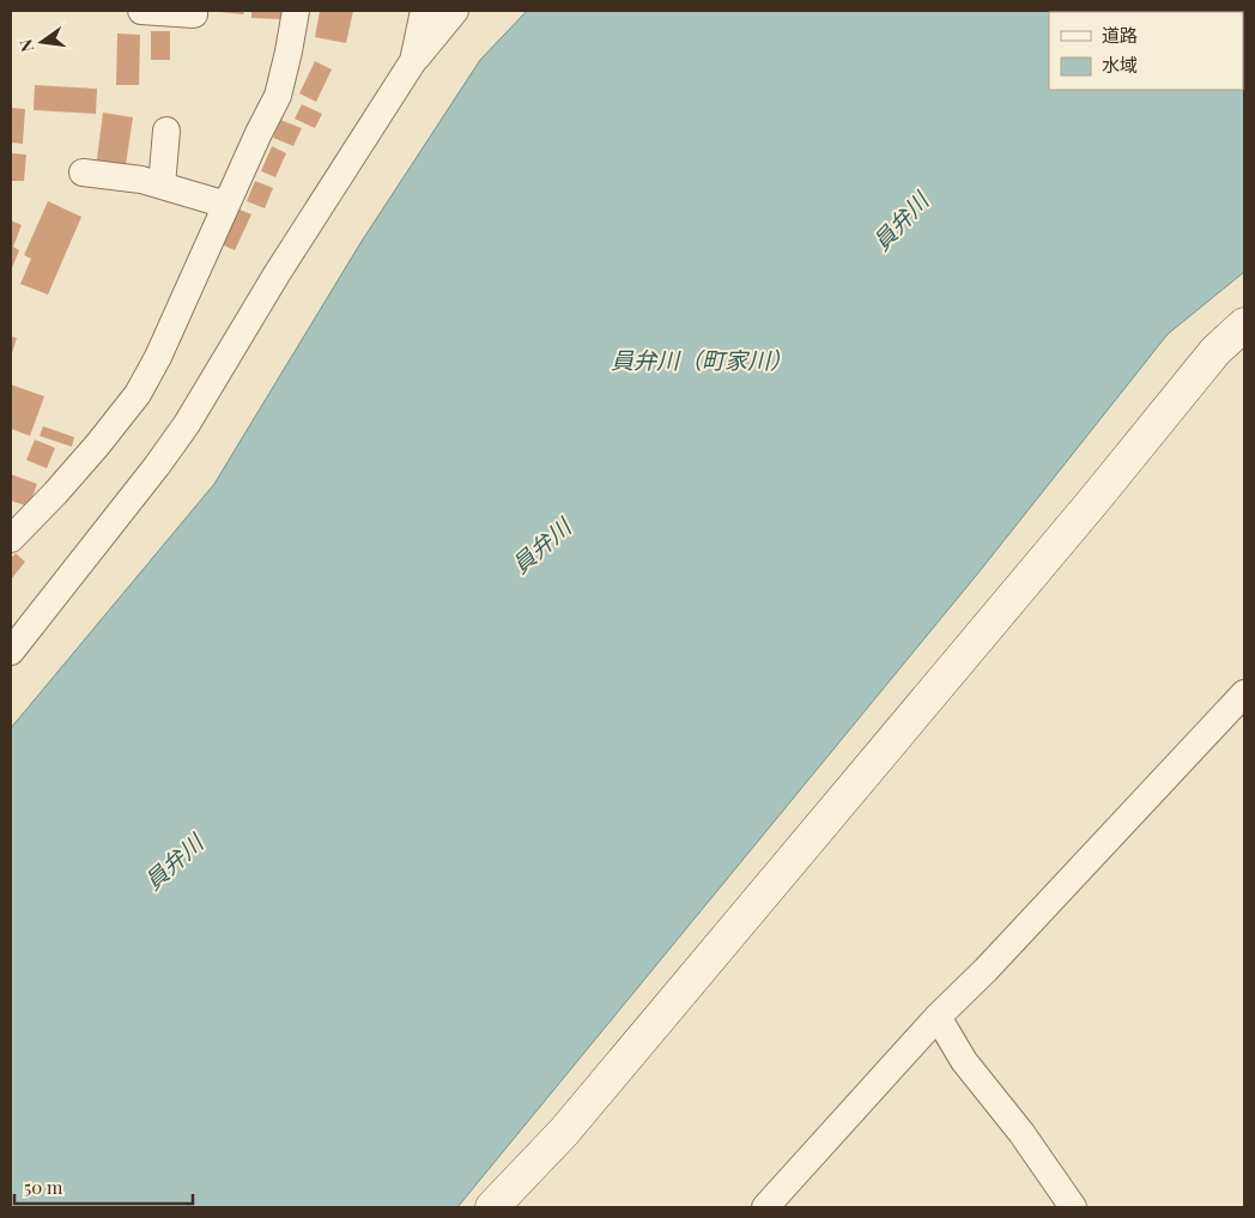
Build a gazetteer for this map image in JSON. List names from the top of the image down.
{
  "water": ["員弁川", "員弁川（町家川）"],
  "legend": ["道路", "水域"],
  "scale_bar": "50 m",
  "north": "left"
}
